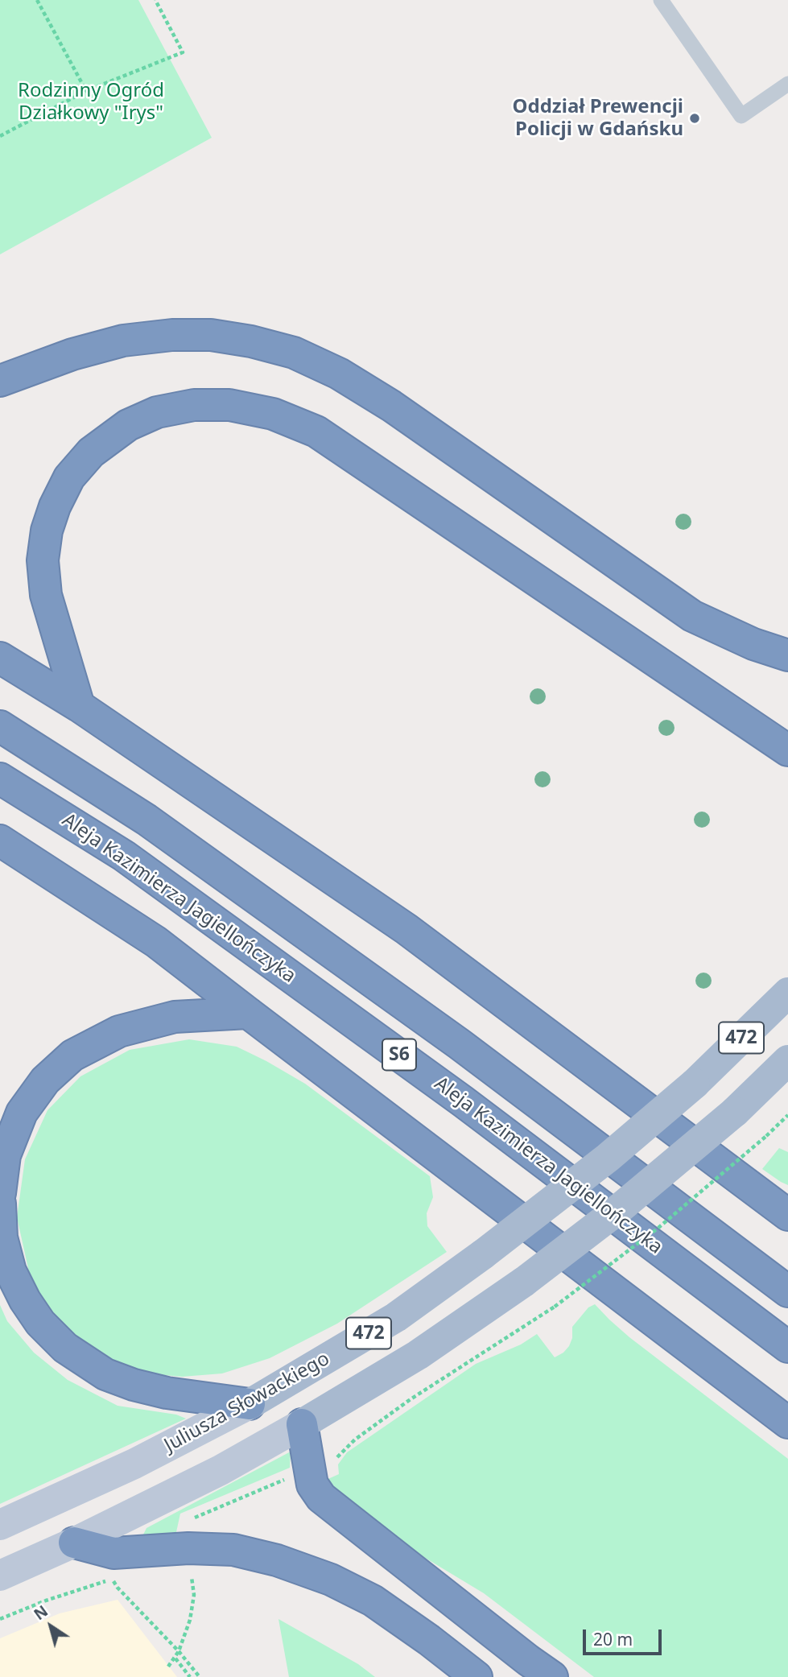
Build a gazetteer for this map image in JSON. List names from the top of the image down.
{
  "streets": {
    "highway": ["Aleja Kazimierza Jagiellończyka", "S6"],
    "main road": ["472", "Juliusza Słowackiego"]
  },
  "parks": ["Rodzinny Ogród Działkowy \"Irys\""],
  "places": ["Oddział Prewencji Policji w Gdańsku"],
  "scale_bar": "20 m",
  "north": "top left"
}
